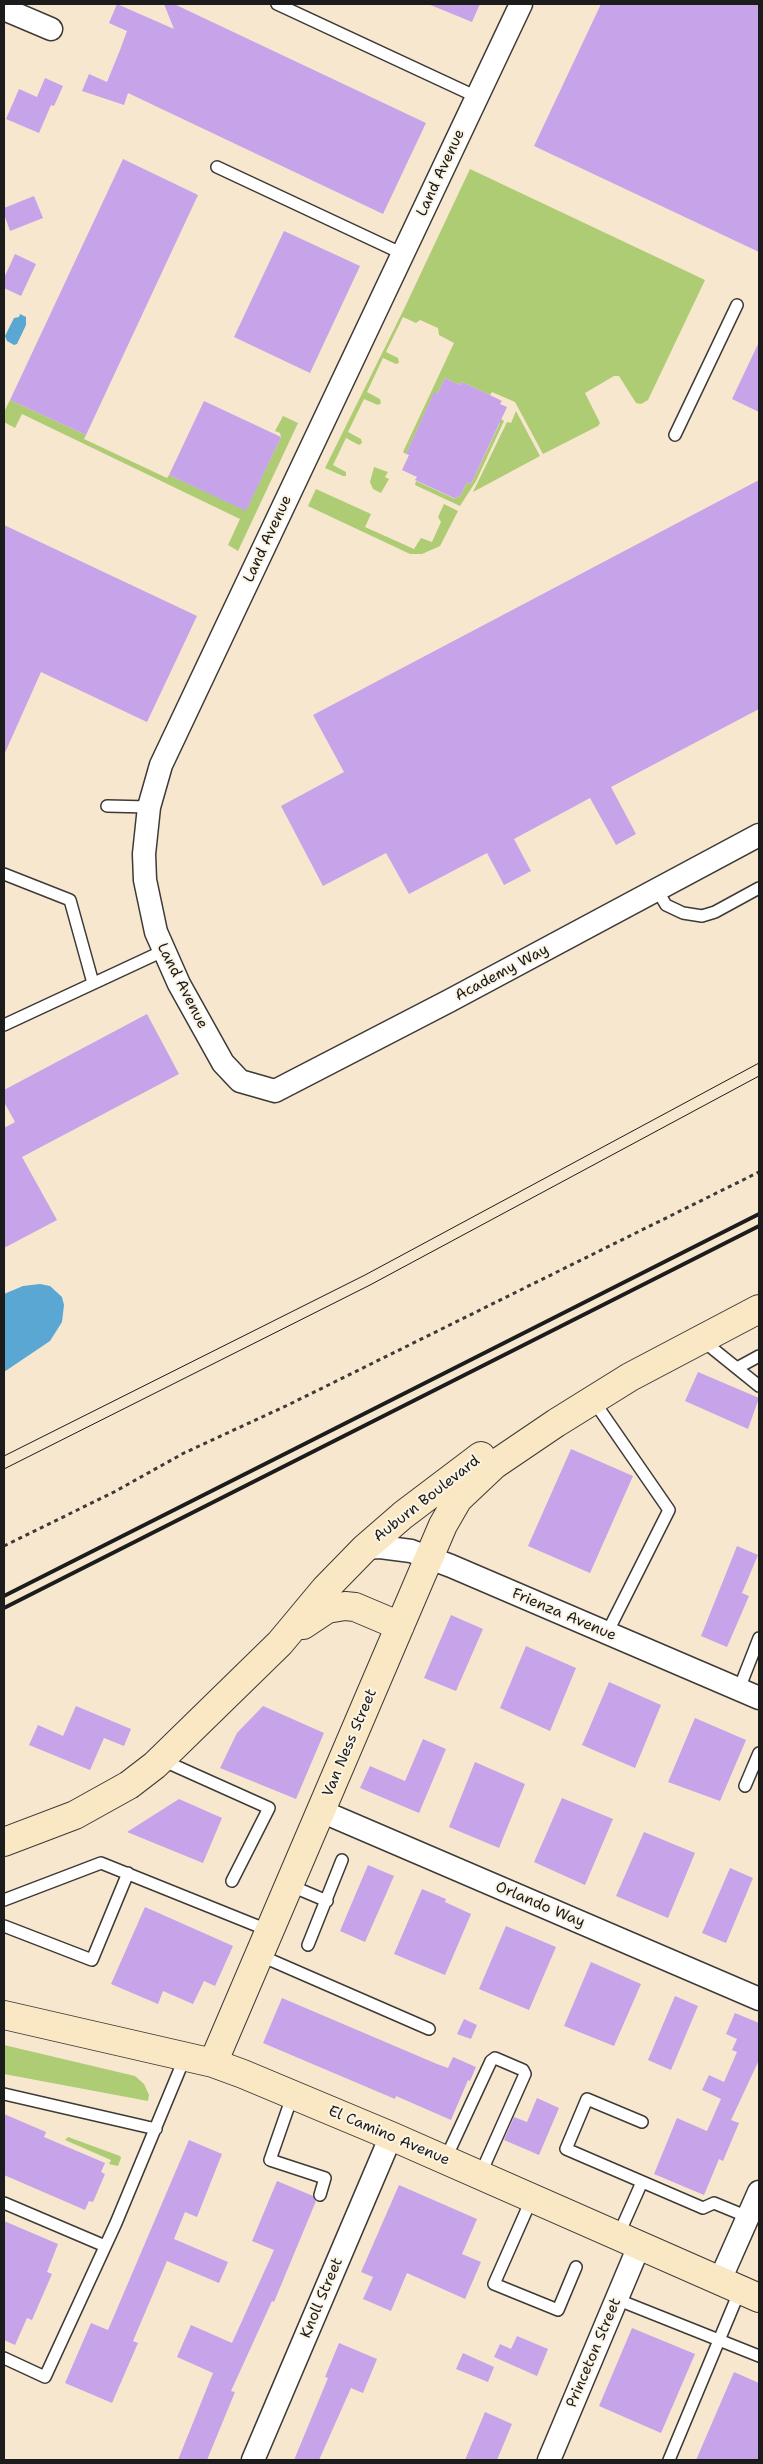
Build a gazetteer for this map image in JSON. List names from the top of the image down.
{
  "streets": {
    "street": [
      "Land Avenue",
      "Academy Way",
      "Auburn Boulevard",
      "Frienza Avenue",
      "Van Ness Street",
      "Orlando Way",
      "El Camino Avenue",
      "Knoll Street",
      "Princeton Street"
    ]
  },
  "crossings": [
    ["Land Avenue", "Academy Way"],
    ["Auburn Boulevard", "Frienza Avenue"],
    ["Auburn Boulevard", "Van Ness Street"],
    ["Frienza Avenue", "Van Ness Street"],
    ["Van Ness Street", "Orlando Way"],
    ["Van Ness Street", "El Camino Avenue"],
    ["El Camino Avenue", "Knoll Street"],
    ["El Camino Avenue", "Princeton Street"]
  ]
}
